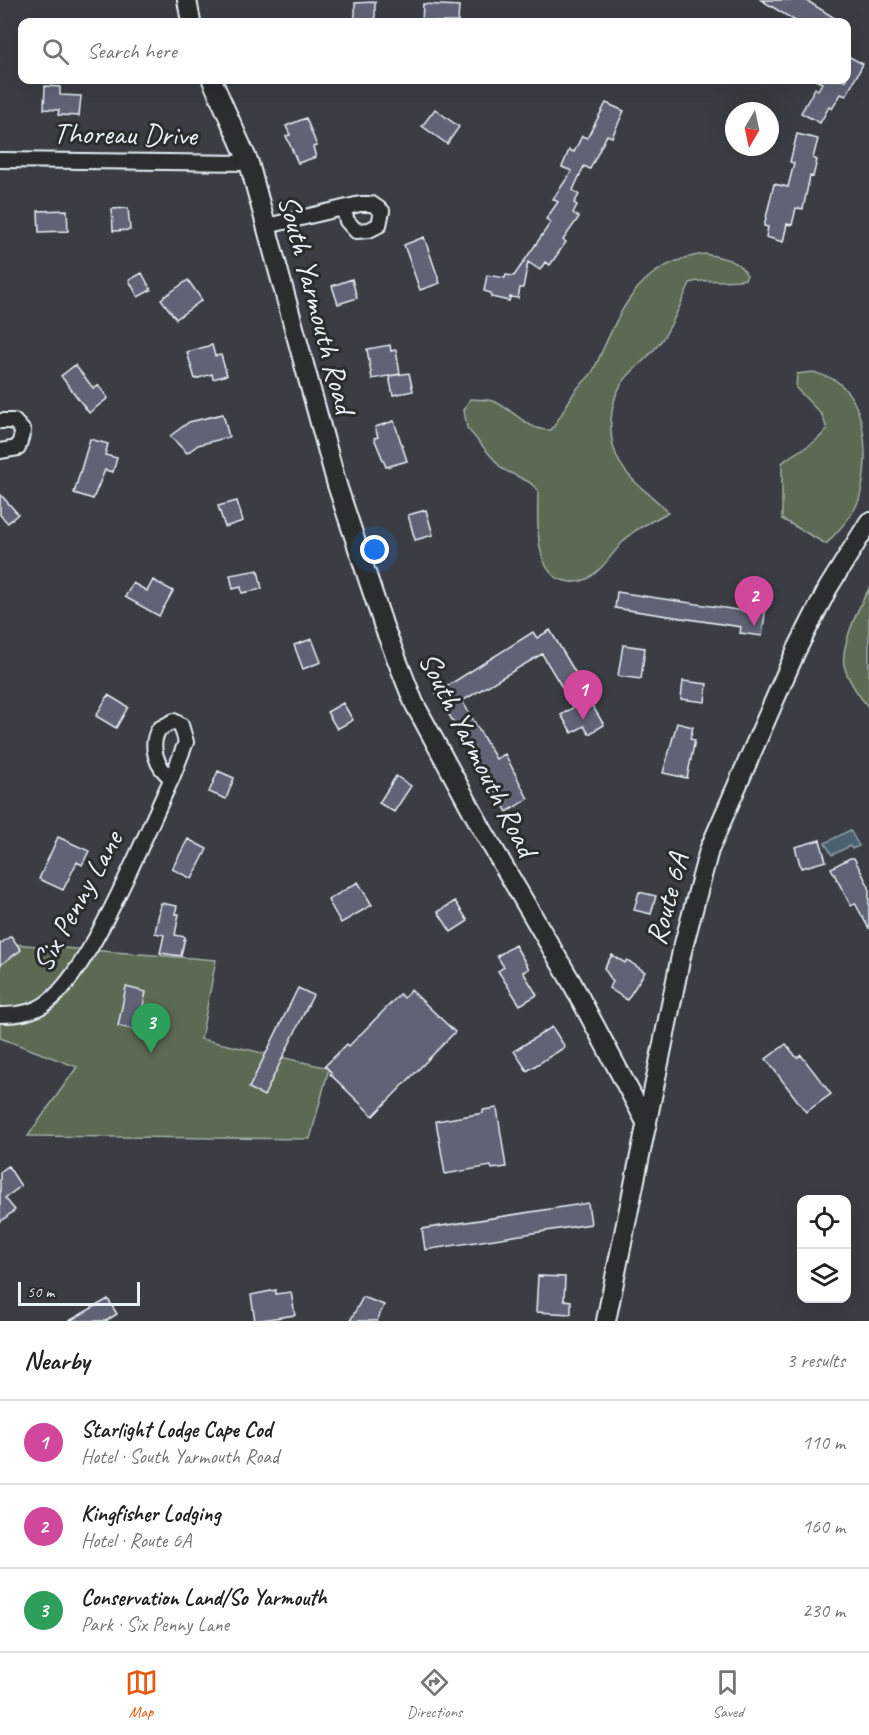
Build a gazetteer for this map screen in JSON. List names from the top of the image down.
{
  "streets": {
    "main road": ["South Yarmouth Road", "Route 6A"],
    "street": ["Thoreau Drive", "Six Penny Lane"]
  },
  "crossings": [
    ["Thoreau Drive", "South Yarmouth Road"],
    ["South Yarmouth Road", "Route 6A"]
  ],
  "scale_bar": "50 m",
  "north": "bottom",
  "page": {
    "search": "Search here",
    "pins": ["2", "1", "3"],
    "scale": "50 m",
    "heading": ["Nearby", "3 results"],
    "list": [
      {
        "mark": "1",
        "name": "Starlight Lodge Cape Cod",
        "note": "Hotel · South Yarmouth Road",
        "value": "110 m"
      },
      {
        "mark": "2",
        "name": "Kingfisher Lodging",
        "note": "Hotel · Route 6A",
        "value": "160 m"
      },
      {
        "mark": "3",
        "name": "Conservation Land/So Yarmouth",
        "note": "Park · Six Penny Lane",
        "value": "230 m"
      }
    ],
    "nav": ["Map", "Directions", "Saved"]
  }
}
